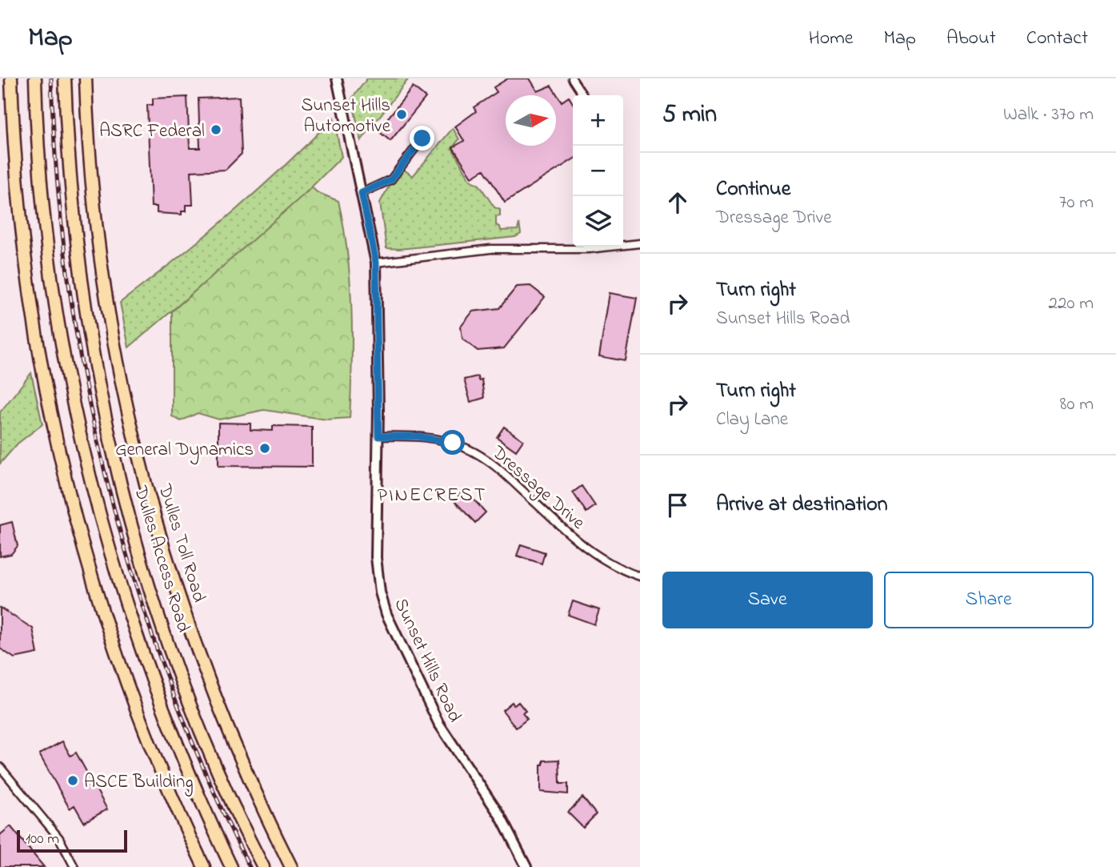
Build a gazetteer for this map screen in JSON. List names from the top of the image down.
{
  "streets": {
    "highway": ["Dulles Toll Road", "Dulles Access Road"],
    "main road": ["Sunset Hills Road"],
    "street": ["Dressage Drive"]
  },
  "crossings": [
    ["Dressage Drive", "Sunset Hills Road"]
  ],
  "districts": ["PINECREST"],
  "places": [
    "Sunset Hills Automotive",
    "ASRC Federal",
    "General Dynamics",
    "ASCE Building"
  ],
  "scale_bar": "100 m",
  "north": "right",
  "page": {
    "header": "Map",
    "nav": [
      "Home",
      "Map",
      "About",
      "Contact"
    ],
    "heading": ["5 min", "Walk · 370 m"],
    "map_buttons": ["+", "−"],
    "list": [
      ["Continue", "Dressage Drive", "70 m"],
      ["Turn right", "Sunset Hills Road", "220 m"],
      ["Turn right", "Clay Lane", "80 m"],
      "Arrive at destination"
    ],
    "buttons": ["Save", "Share"],
    "scale": "100 m"
  }
}
